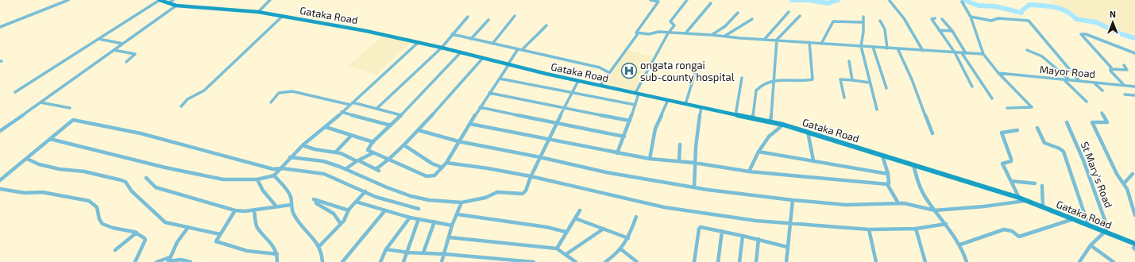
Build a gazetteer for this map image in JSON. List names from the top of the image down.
{
  "streets": {
    "street": ["Gataka Road", "Mayor Road", "St Mary's Road"]
  },
  "crossings": [
    ["Gataka Road", "St Mary's Road"]
  ],
  "places": {
    "hospital": ["ongata rongai sub-county hospital"]
  },
  "north": "top"
}
